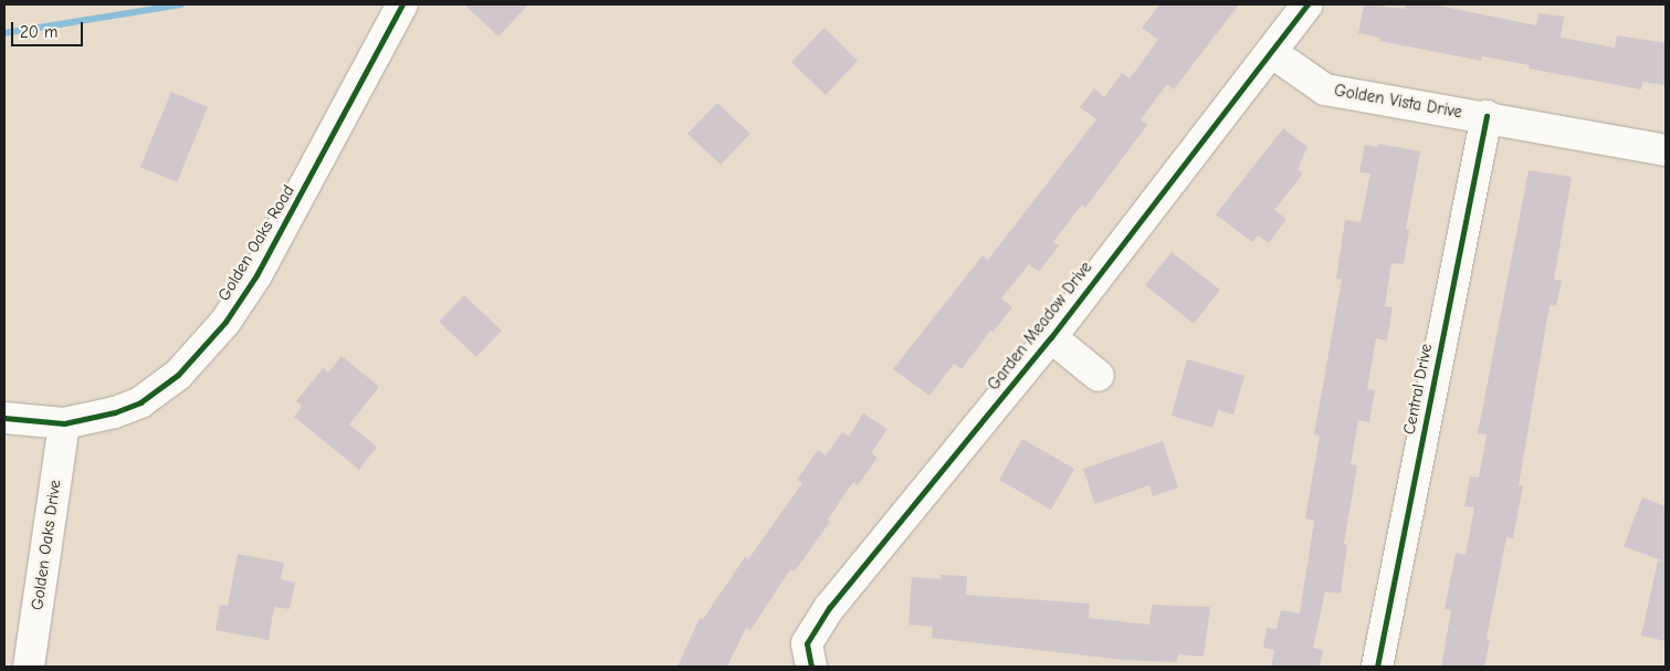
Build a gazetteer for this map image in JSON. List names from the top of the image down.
{
  "streets": {
    "street": [
      "Golden Vista Drive",
      "Golden Oaks Road",
      "Garden Meadow Drive",
      "Central Drive",
      "Golden Oaks Drive"
    ]
  },
  "crossings": [
    ["Golden Vista Drive", "Garden Meadow Drive"],
    ["Golden Vista Drive", "Central Drive"],
    ["Golden Oaks Road", "Golden Oaks Drive"]
  ],
  "scale_bar": "20 m"
}
